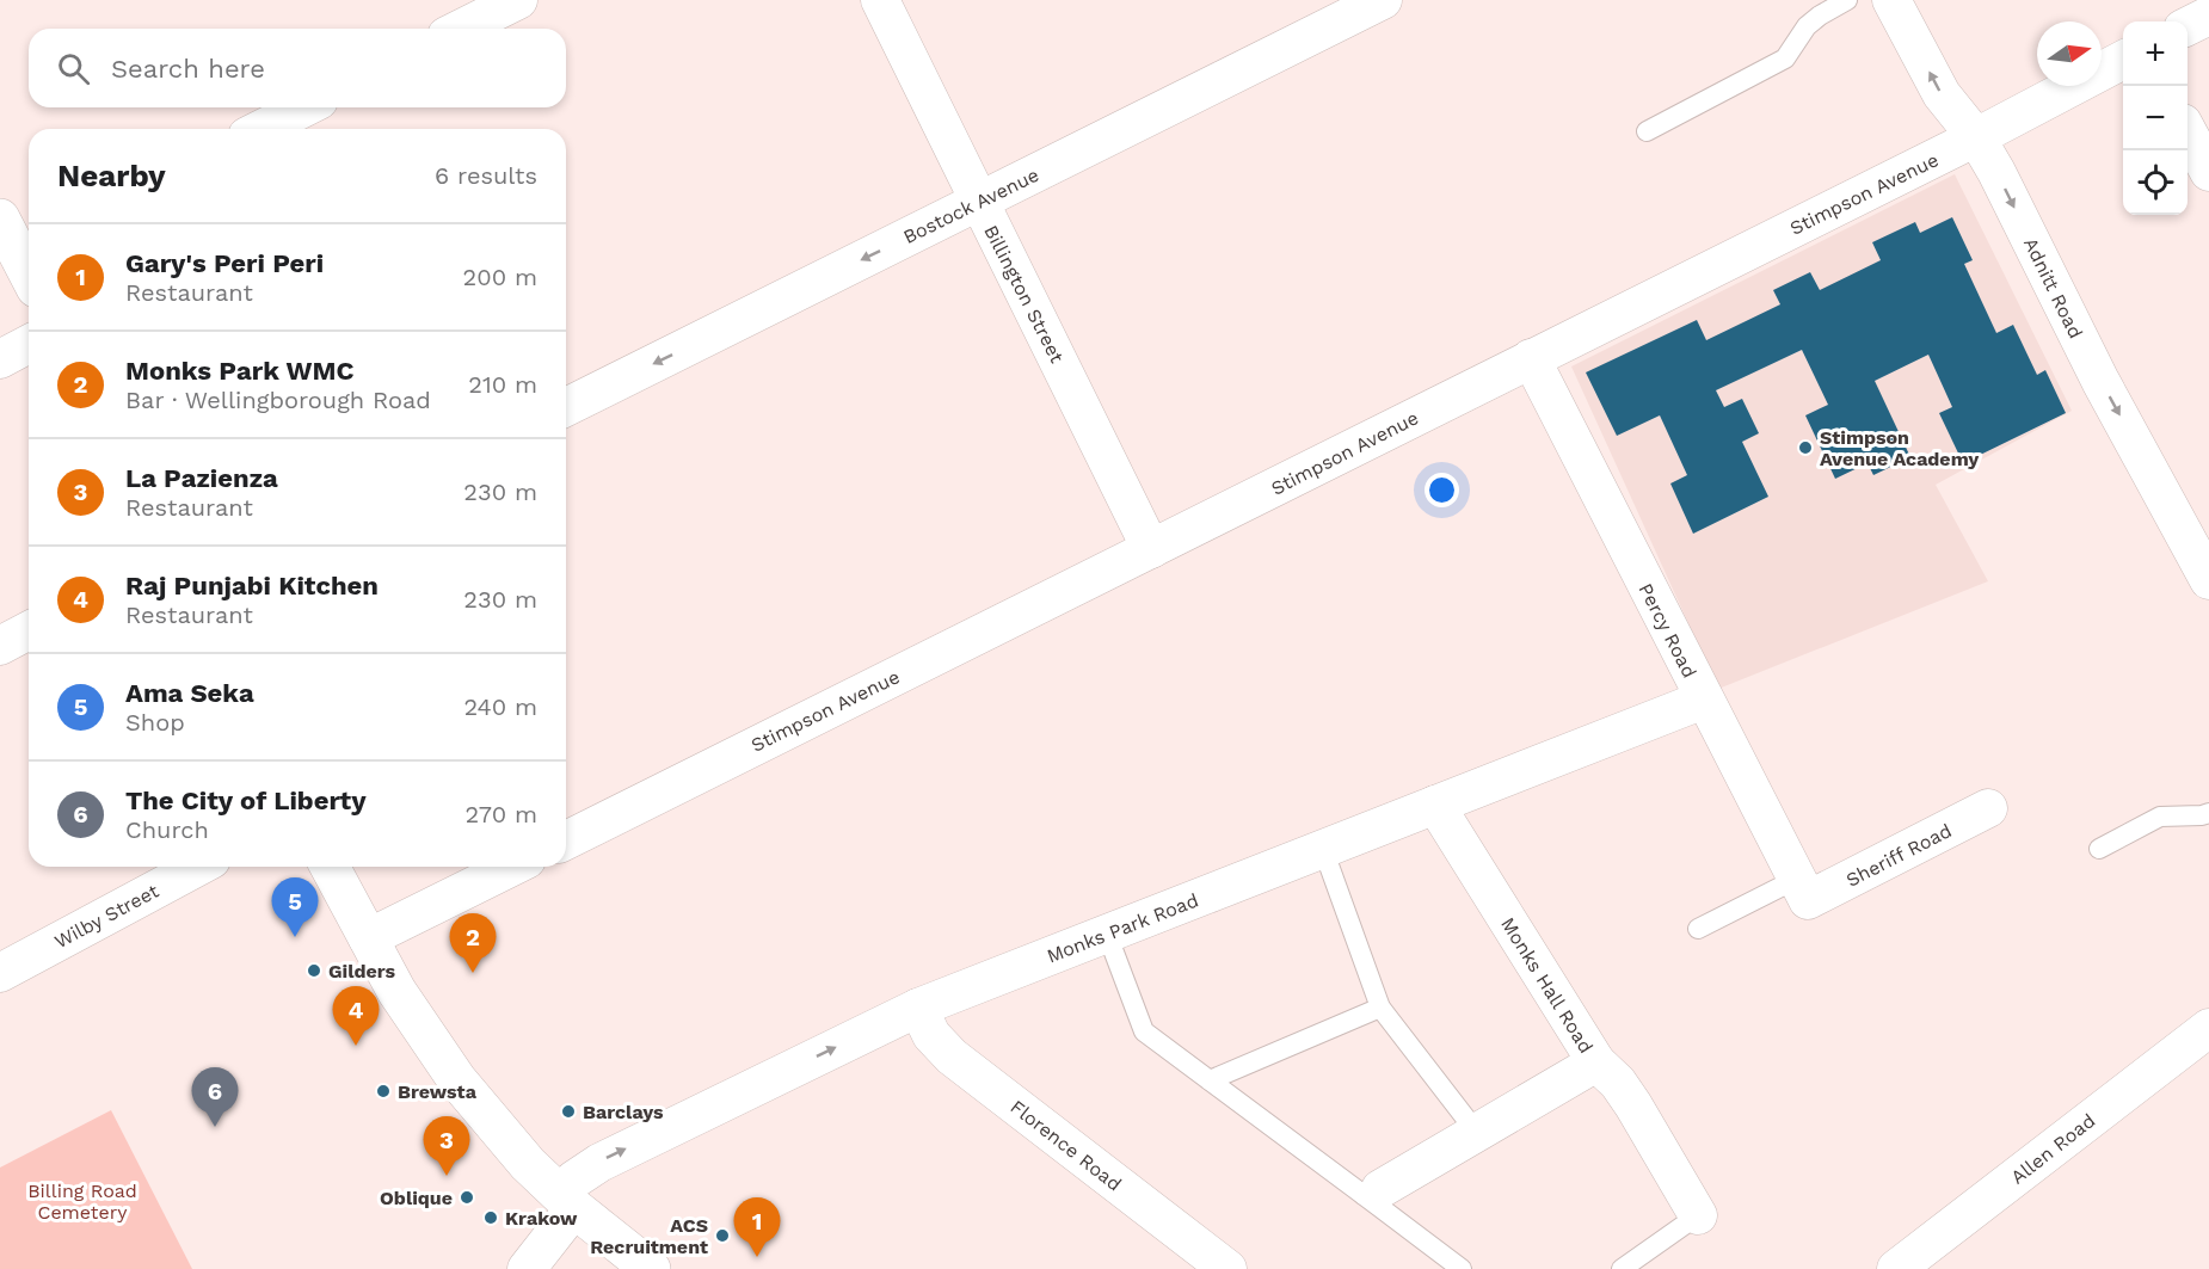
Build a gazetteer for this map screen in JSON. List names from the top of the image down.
{
  "streets": {
    "street": [
      "Stimpson Avenue",
      "Bostock Avenue",
      "Adnitt Road",
      "Billington Street",
      "Percy Road",
      "Sheriff Road",
      "Wilby Street",
      "Monks Park Road",
      "Monks Hall Road",
      "Florence Road",
      "Allen Road"
    ]
  },
  "crossings": [
    ["Stimpson Avenue", "Adnitt Road"],
    ["Stimpson Avenue", "Billington Street"],
    ["Stimpson Avenue", "Percy Road"],
    ["Bostock Avenue", "Billington Street"],
    ["Percy Road", "Sheriff Road"],
    ["Percy Road", "Monks Park Road"],
    ["Monks Park Road", "Monks Hall Road"],
    ["Monks Park Road", "Florence Road"]
  ],
  "one_way": ["Bostock Avenue"],
  "parks": ["Billing Road Cemetery"],
  "places": [
    "Stimpson Avenue Academy",
    "Gilders",
    "Brewsta",
    "Barclays",
    "Oblique",
    "Krakow",
    "ACS Recruitment"
  ],
  "north": "right",
  "page": {
    "map_buttons": ["+", "−"],
    "search": "Search here",
    "heading": ["Nearby", "6 results"],
    "list": [
      {
        "mark": "1",
        "name": "Gary's Peri Peri",
        "note": "Restaurant",
        "value": "200 m"
      },
      {
        "mark": "2",
        "name": "Monks Park WMC",
        "note": "Bar · Wellingborough Road",
        "value": "210 m"
      },
      {
        "mark": "3",
        "name": "La Pazienza",
        "note": "Restaurant",
        "value": "230 m"
      },
      {
        "mark": "4",
        "name": "Raj Punjabi Kitchen",
        "note": "Restaurant",
        "value": "230 m"
      },
      {
        "mark": "5",
        "name": "Ama Seka",
        "note": "Shop",
        "value": "240 m"
      },
      {
        "mark": "6",
        "name": "The City of Liberty",
        "note": "Church",
        "value": "270 m"
      }
    ],
    "pins": [
      "5",
      "2",
      "4",
      "6",
      "3",
      "1"
    ]
  }
}
